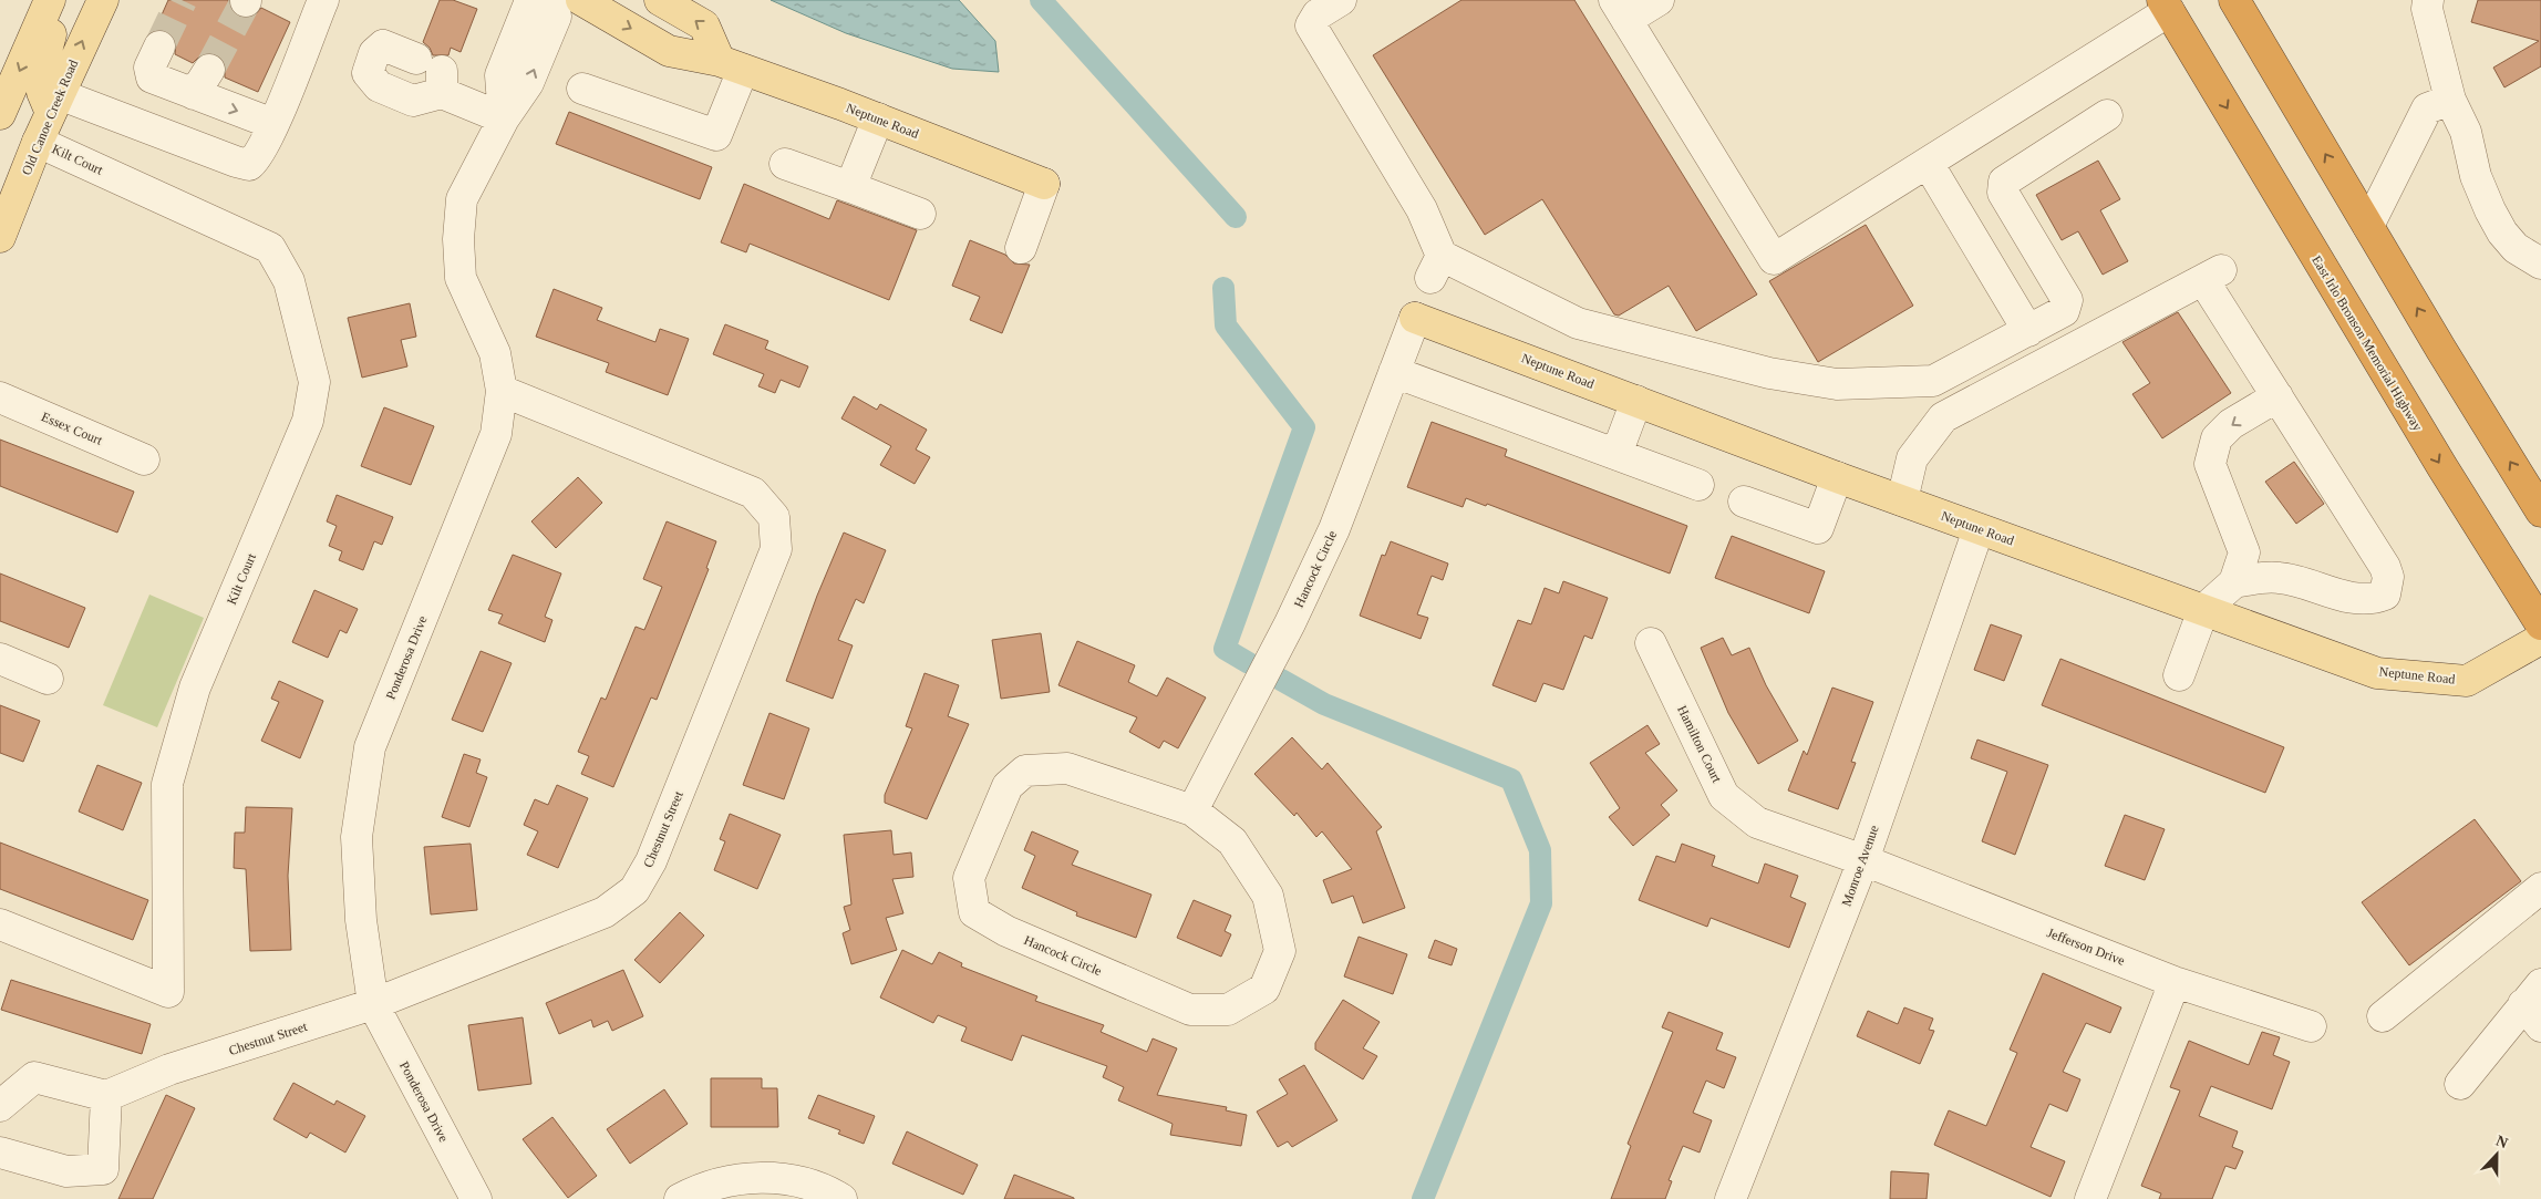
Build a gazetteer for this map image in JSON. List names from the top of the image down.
{
  "streets": {
    "highway": ["East Irlo Bronson Memorial Highway"],
    "main road": ["Old Canoe Creek Road", "Neptune Road"],
    "street": [
      "Kilt Court",
      "Essex Court",
      "Hancock Circle",
      "Ponderosa Drive",
      "Hamilton Court",
      "Chestnut Street",
      "Monroe Avenue",
      "Jefferson Drive"
    ]
  },
  "crossings": [
    ["Old Canoe Creek Road", "Kilt Court"],
    ["Neptune Road", "Hancock Circle"],
    ["Neptune Road", "Monroe Avenue"],
    ["Ponderosa Drive", "Chestnut Street"],
    ["Hamilton Court", "Monroe Avenue"],
    ["Hamilton Court", "Jefferson Drive"],
    ["Monroe Avenue", "Jefferson Drive"]
  ],
  "north": "top"
}
